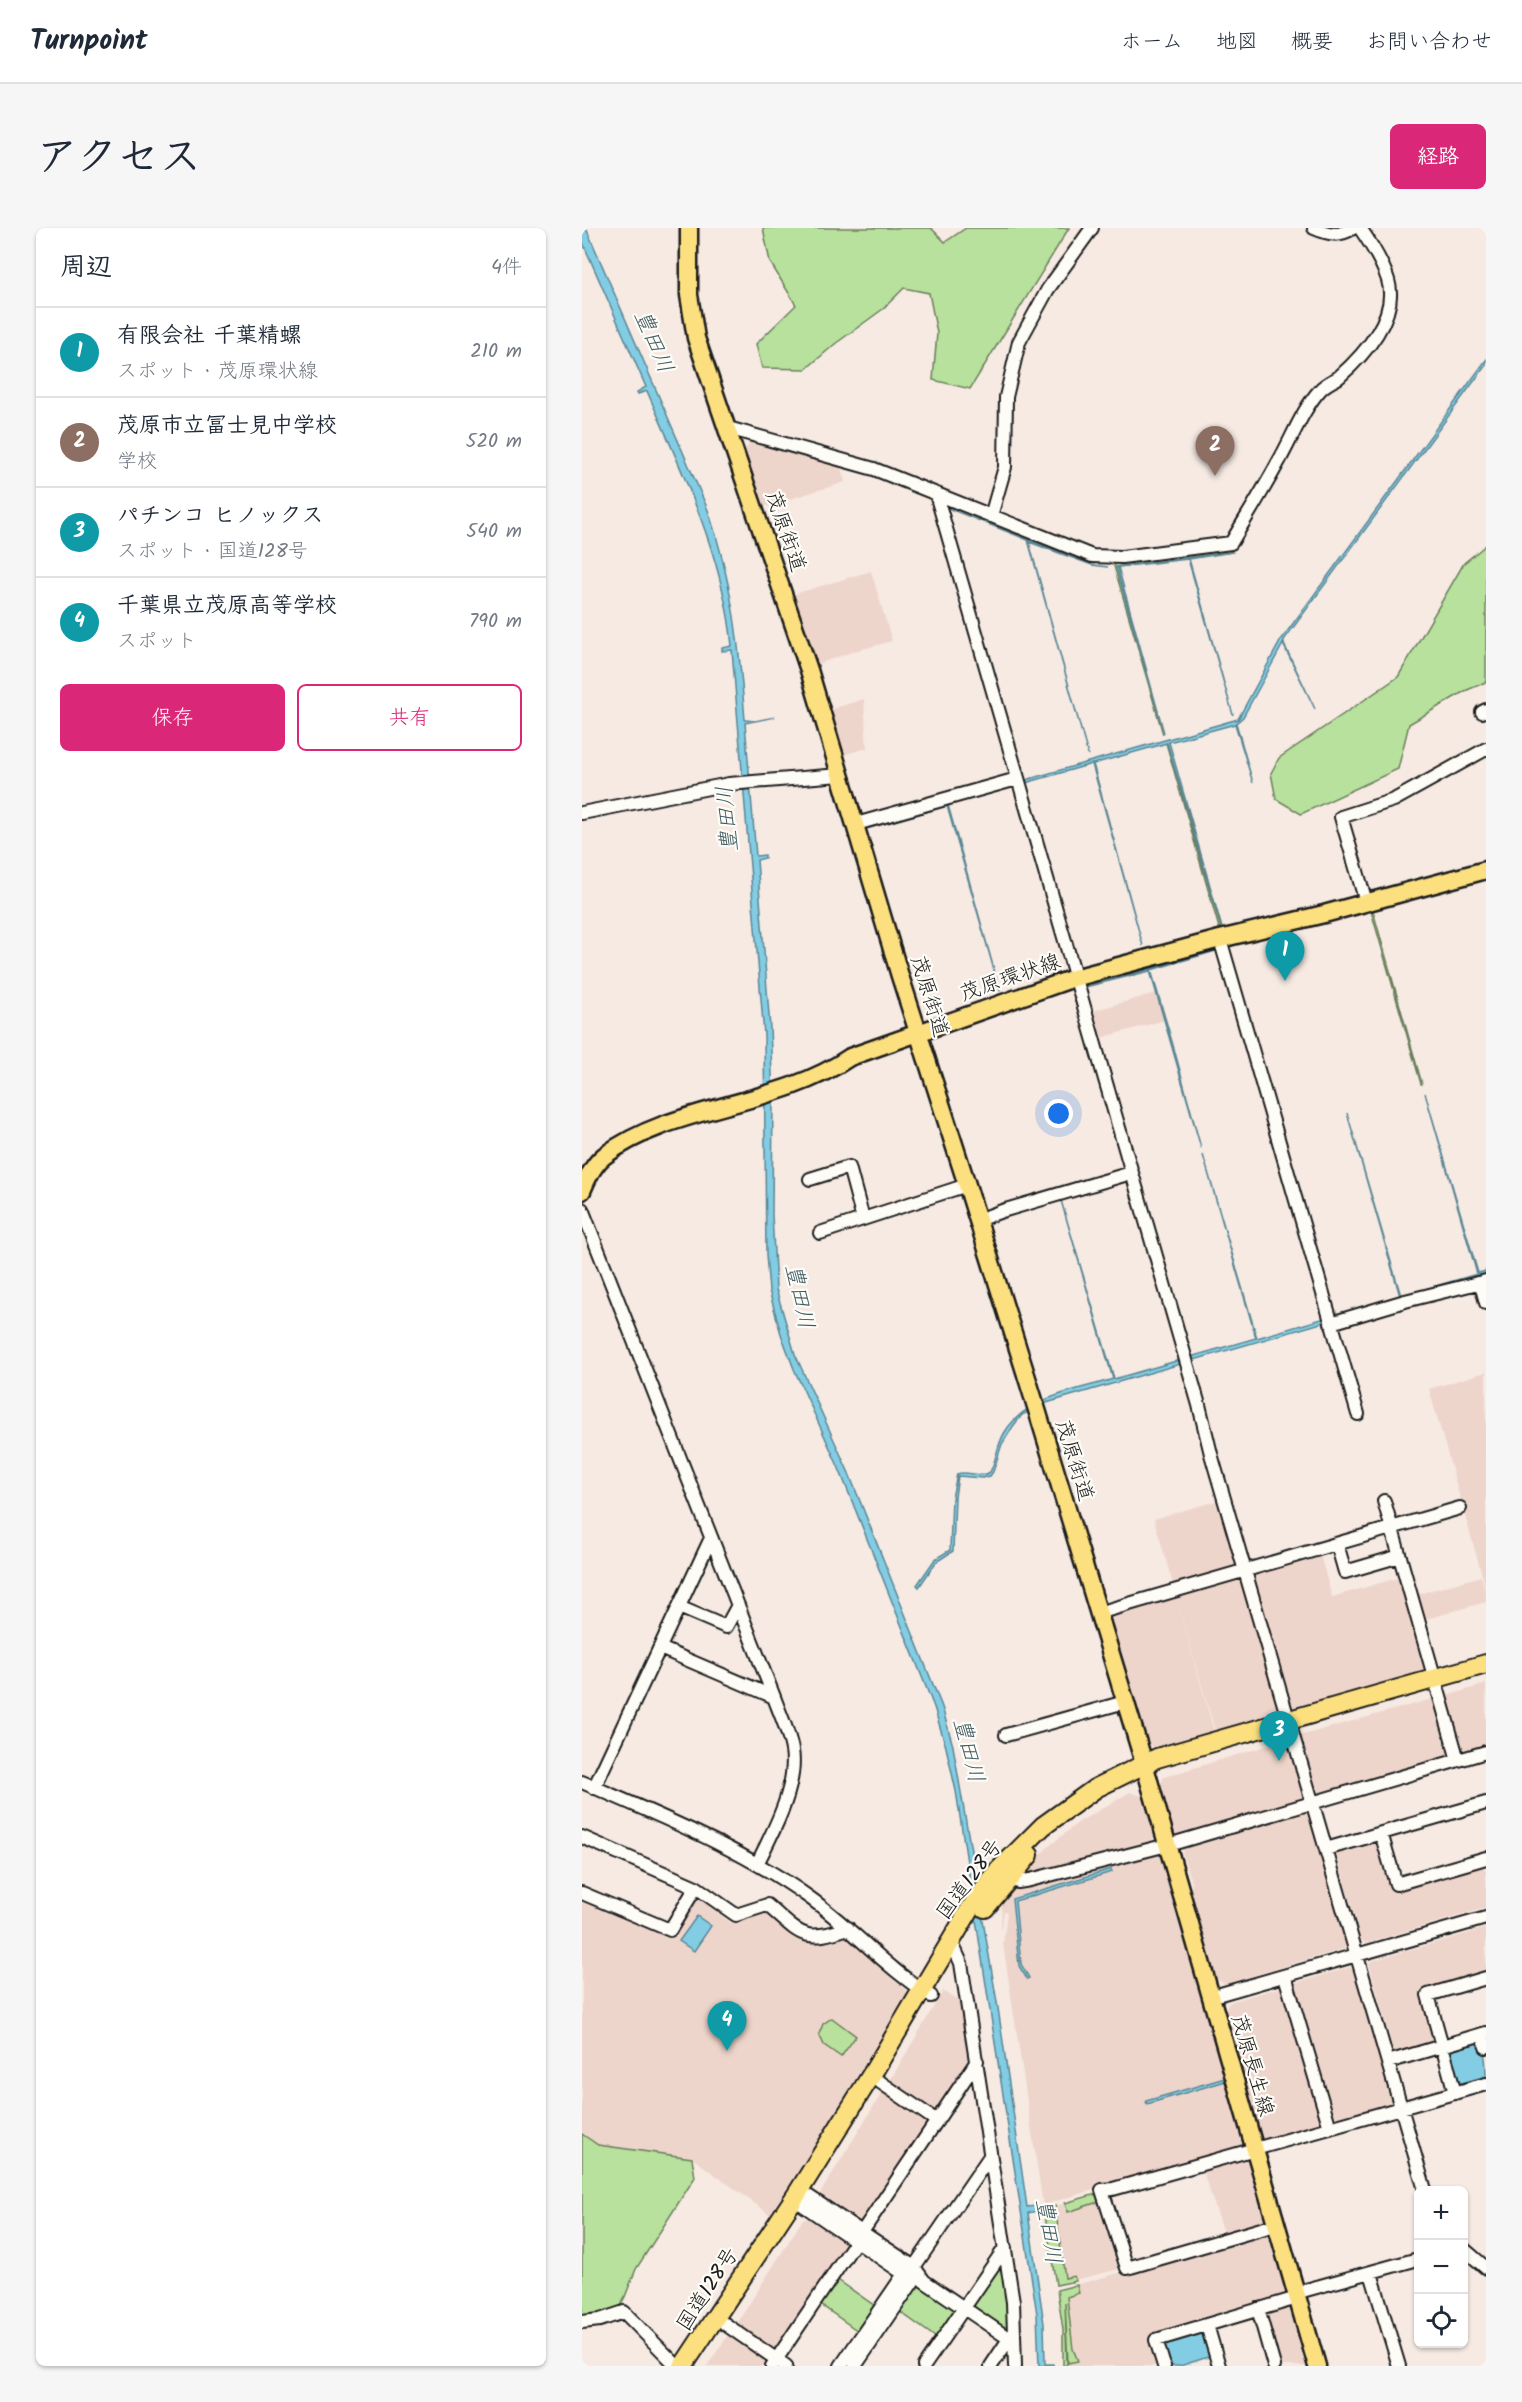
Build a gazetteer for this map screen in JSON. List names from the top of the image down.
{
  "streets": {
    "highway": ["国道128号"],
    "main road": ["茂原街道", "茂原環状線", "茂原長生線"]
  },
  "crossings": [
    ["茂原街道", "茂原環状線"],
    ["茂原街道", "国道128号"],
    ["茂原街道", "茂原長生線"],
    ["国道128号", "茂原長生線"]
  ],
  "water": ["豊田川"],
  "page": {
    "header": "Turnpoint",
    "nav": [
      "ホーム",
      "地図",
      "概要",
      "お問い合わせ"
    ],
    "title": "アクセス",
    "buttons": [
      "経路",
      ["保存", "共有"]
    ],
    "heading": ["周辺", "4件"],
    "list": [
      {
        "mark": "1",
        "name": "有限会社 千葉精螺",
        "note": "スポット · 茂原環状線",
        "value": "210 m"
      },
      {
        "mark": "2",
        "name": "茂原市立冨士見中学校",
        "note": "学校",
        "value": "520 m"
      },
      {
        "mark": "3",
        "name": "パチンコ ヒノックス",
        "note": "スポット · 国道128号",
        "value": "540 m"
      },
      {
        "mark": "4",
        "name": "千葉県立茂原高等学校",
        "note": "スポット",
        "value": "790 m"
      }
    ],
    "pins": [
      "2",
      "1",
      "3",
      "4"
    ],
    "map_buttons": ["+", "−"]
  }
}
